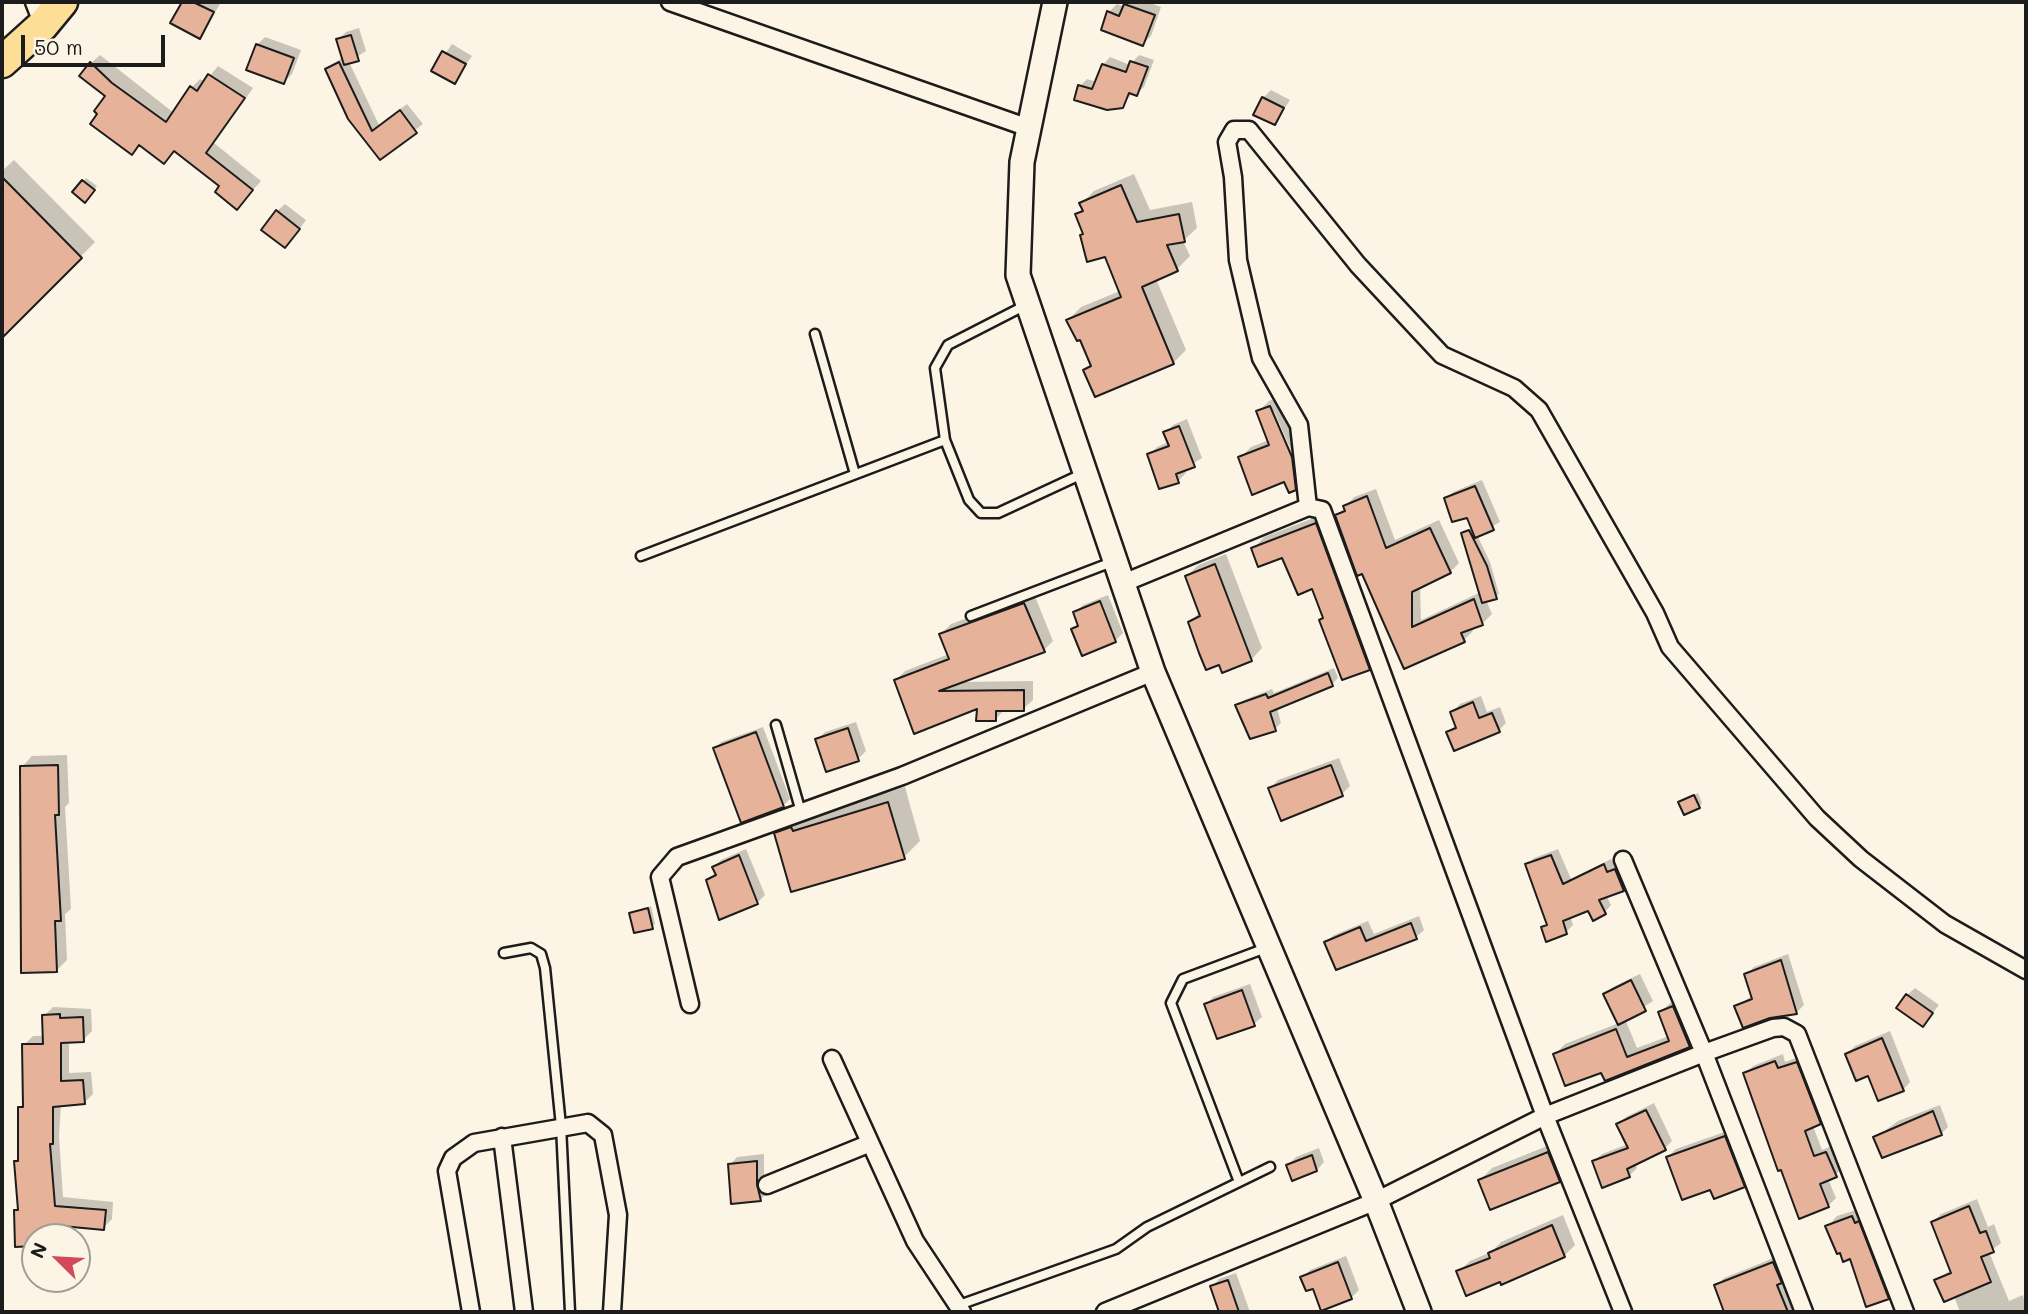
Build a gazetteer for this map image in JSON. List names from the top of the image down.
{
  "scale_bar": "50 m",
  "north": "top left"
}
